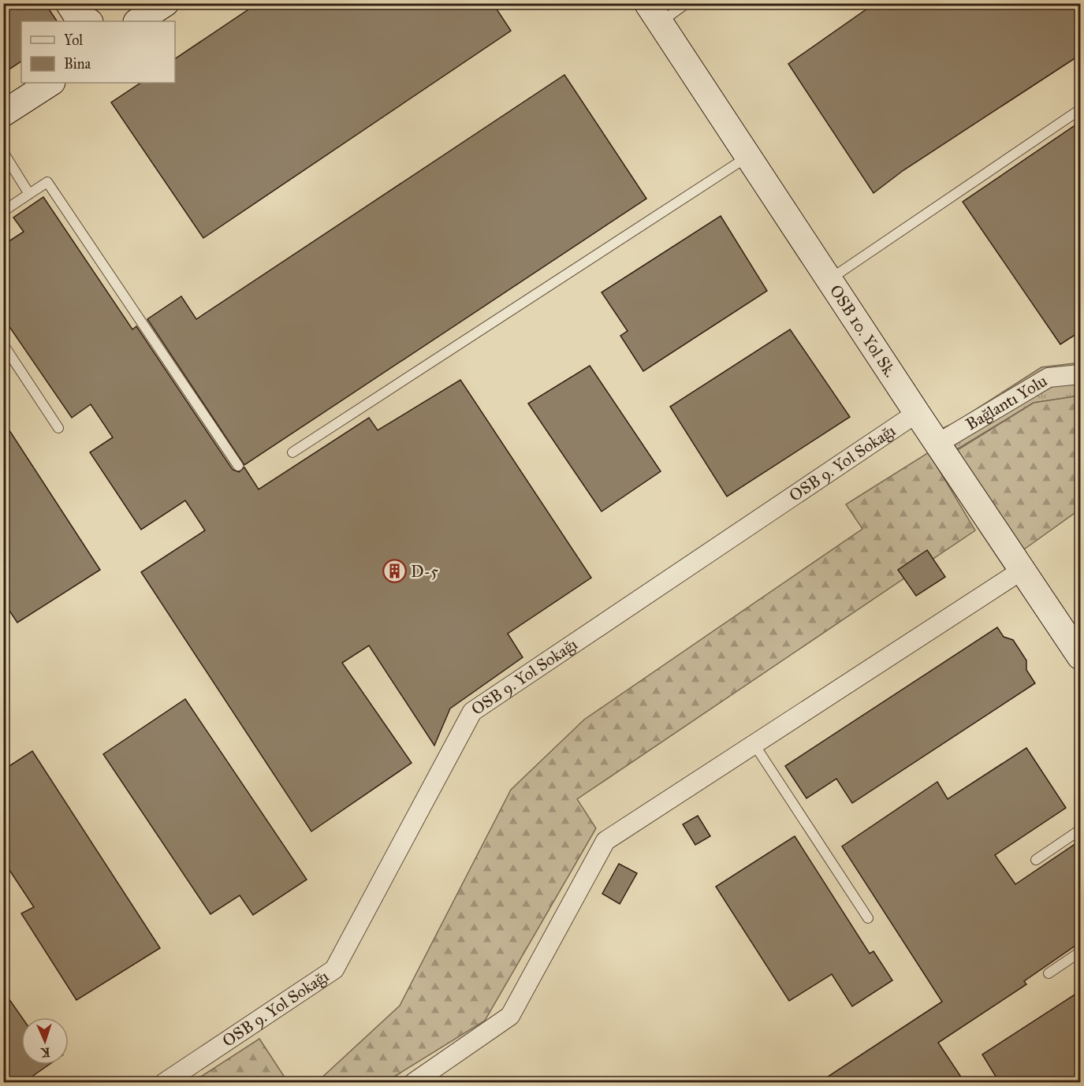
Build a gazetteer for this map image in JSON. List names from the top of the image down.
{
  "streets": {
    "street": ["OSB 10. Yol Sk.", "Bağlantı Yolu", "OSB 9. Yol Sokağı"]
  },
  "crossings": [
    ["OSB 10. Yol Sk.", "Bağlantı Yolu"],
    ["OSB 10. Yol Sk.", "OSB 9. Yol Sokağı"]
  ],
  "places": {
    "building": ["D-5"]
  },
  "legend": ["Yol", "Bina"],
  "north": "bottom"
}
